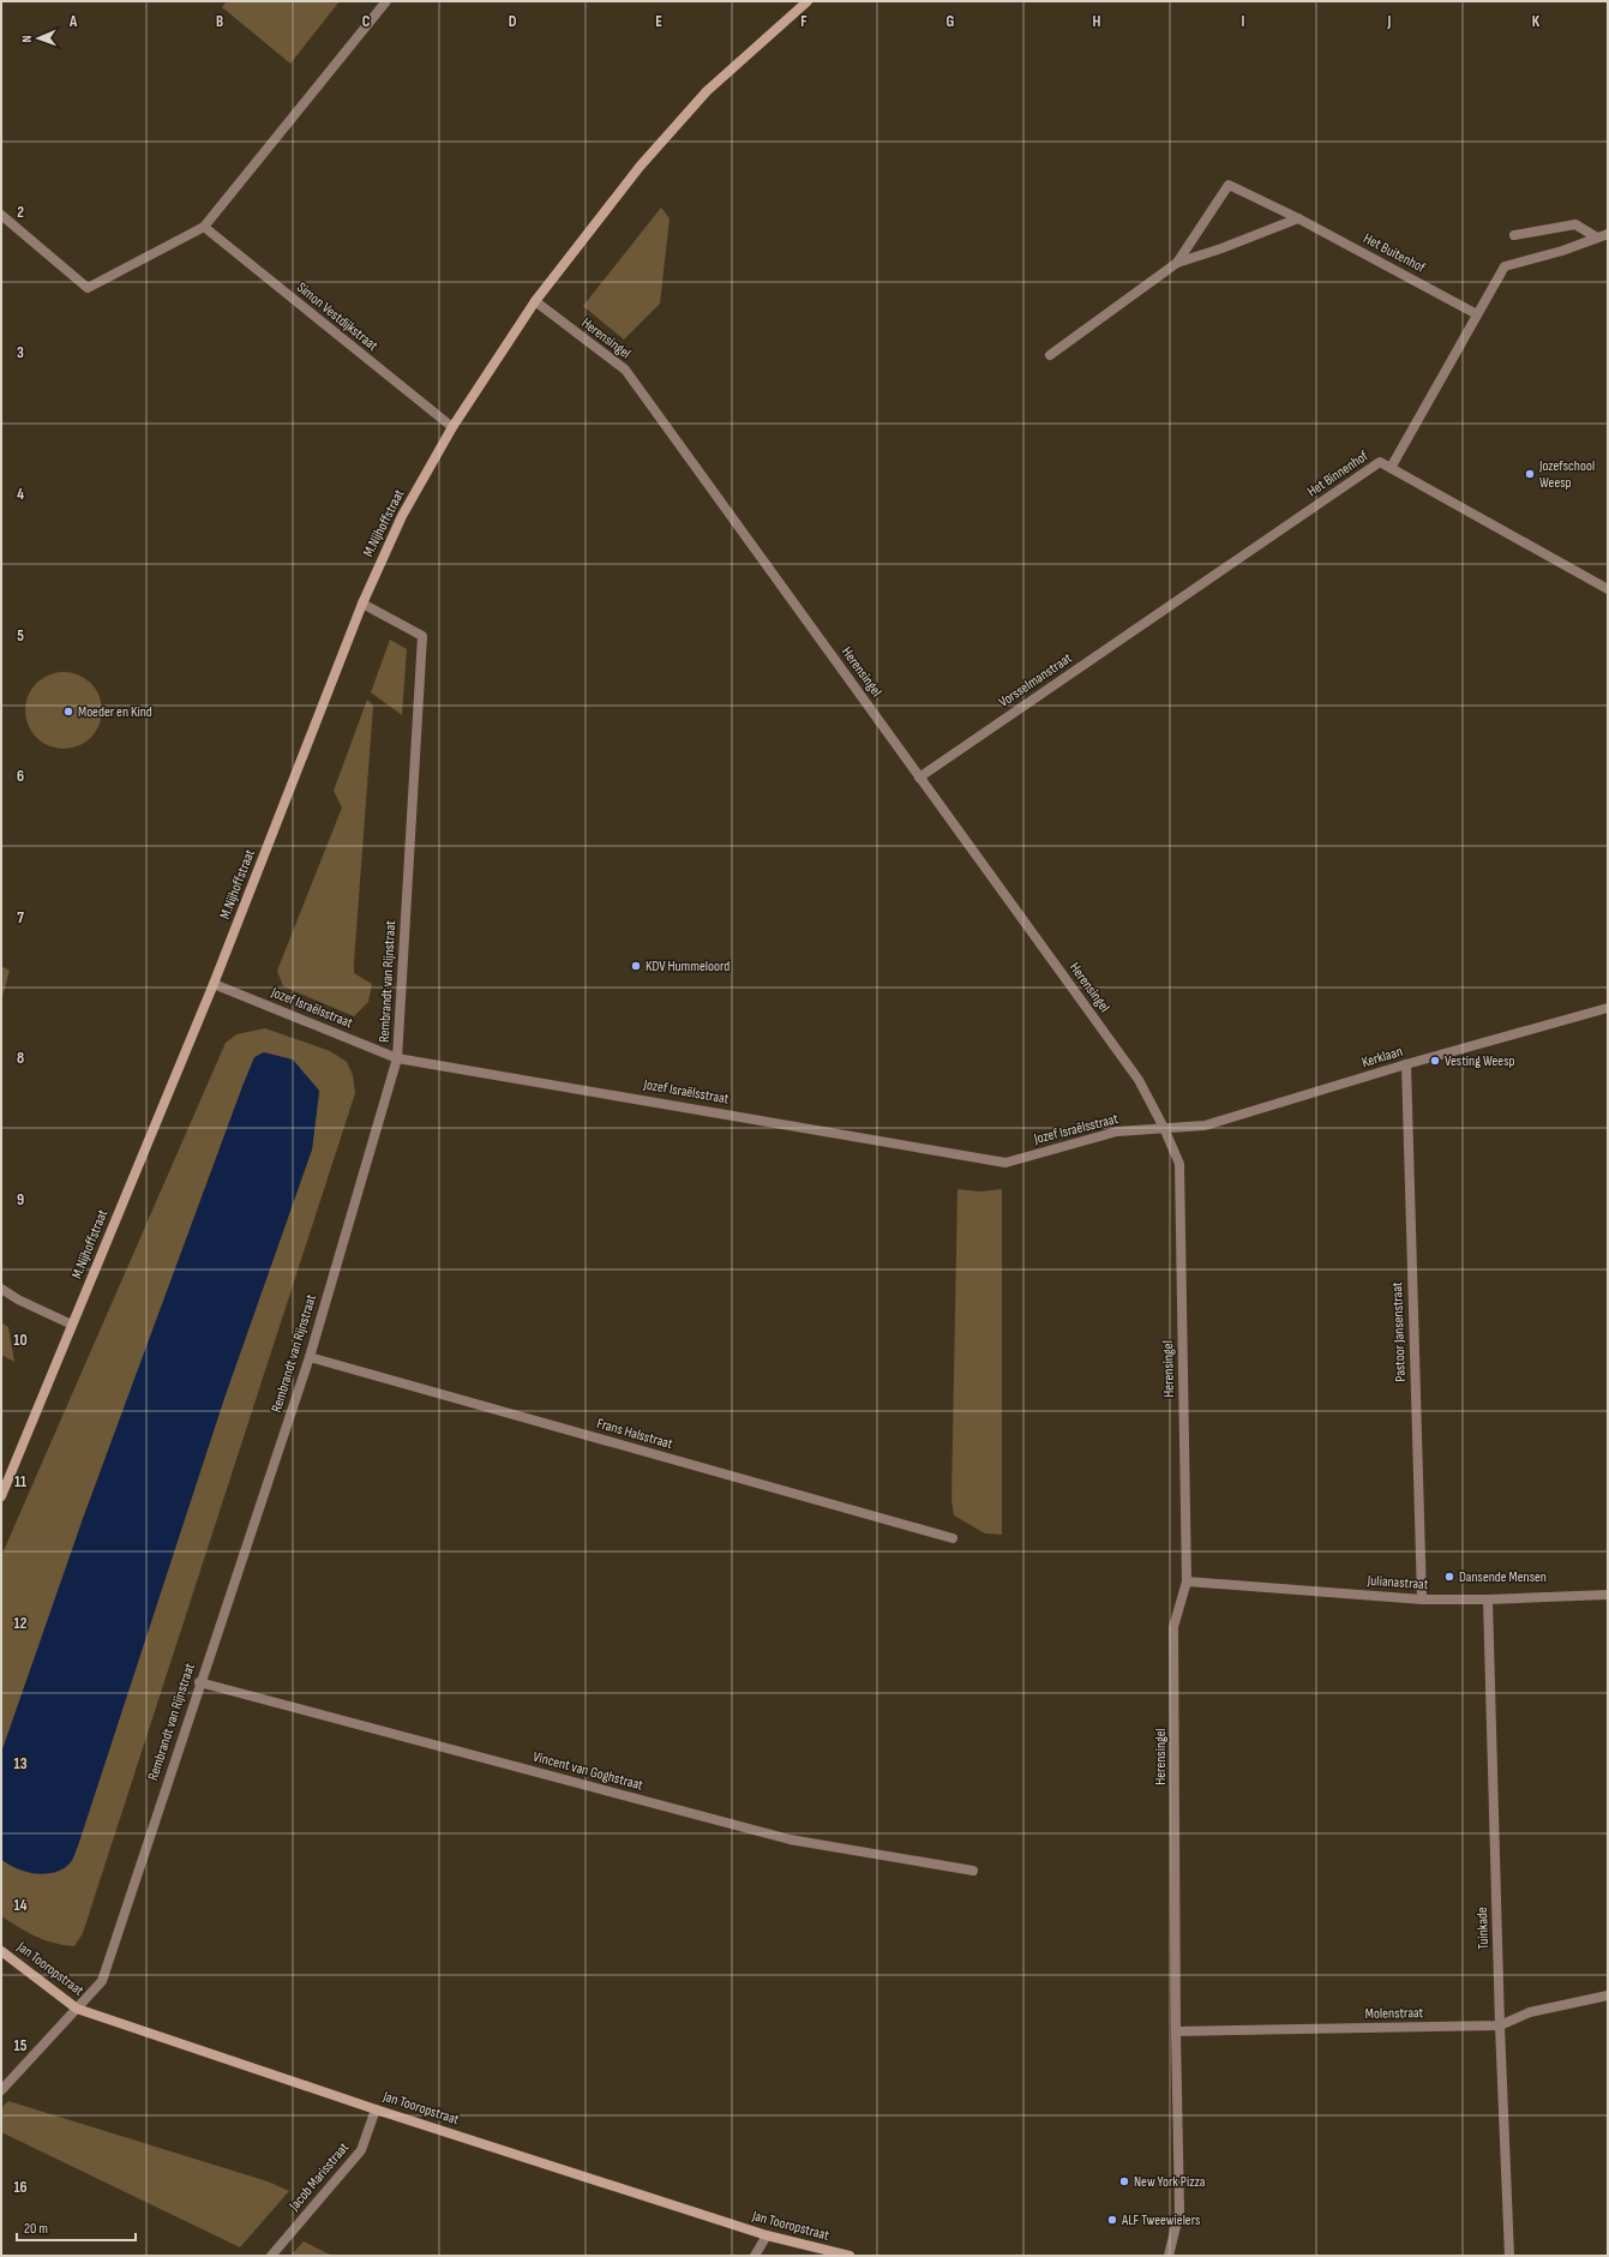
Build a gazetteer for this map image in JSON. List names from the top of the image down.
{
  "streets": {
    "main road": ["M.Nijhoffstraat", "Jan Tooropstraat"],
    "street": [
      "Het Buitenhof",
      "Simon Vestdijkstraat",
      "Herensingel",
      "Het Binnenhof",
      "Vorsselmanstraat",
      "Rembrandt van Rijnstraat",
      "Jozef Israëlsstraat",
      "Kerklaan",
      "Pastoor Jansenstraat",
      "Frans Halsstraat",
      "Julianastraat",
      "Vincent van Goghstraat",
      "Tuinkade",
      "Molenstraat",
      "Jacob Marisstraat"
    ]
  },
  "crossings": [
    ["Simon Vestdijkstraat", "M.Nijhoffstraat"],
    ["Herensingel", "M.Nijhoffstraat"],
    ["Herensingel", "Vorsselmanstraat"],
    ["Herensingel", "Jozef Israëlsstraat"],
    ["Herensingel", "Kerklaan"],
    ["Herensingel", "Julianastraat"],
    ["Herensingel", "Molenstraat"],
    ["Het Binnenhof", "Vorsselmanstraat"],
    ["M.Nijhoffstraat", "Rembrandt van Rijnstraat"],
    ["M.Nijhoffstraat", "Jozef Israëlsstraat"],
    ["Rembrandt van Rijnstraat", "Jozef Israëlsstraat"],
    ["Rembrandt van Rijnstraat", "Frans Halsstraat"],
    ["Rembrandt van Rijnstraat", "Vincent van Goghstraat"],
    ["Rembrandt van Rijnstraat", "Jan Tooropstraat"],
    ["Jozef Israëlsstraat", "Kerklaan"],
    ["Kerklaan", "Pastoor Jansenstraat"],
    ["Pastoor Jansenstraat", "Julianastraat"],
    ["Julianastraat", "Tuinkade"],
    ["Tuinkade", "Molenstraat"],
    ["Jan Tooropstraat", "Jacob Marisstraat"]
  ],
  "places": [
    "Jozefschool Weesp",
    "Moeder en Kind",
    "KDV Hummeloord",
    "Vesting Weesp",
    "Dansende Mensen",
    "New York Pizza",
    "ALF Tweewielers"
  ],
  "scale_bar": "20 m",
  "north": "left",
  "grid": {
    "columns": [
      "A",
      "B",
      "C",
      "D",
      "E",
      "F",
      "G",
      "H",
      "I",
      "J",
      "K"
    ],
    "rows": [
      "2",
      "3",
      "4",
      "5",
      "6",
      "7",
      "8",
      "9",
      "10",
      "11",
      "12",
      "13",
      "14",
      "15",
      "16"
    ]
  }
}
